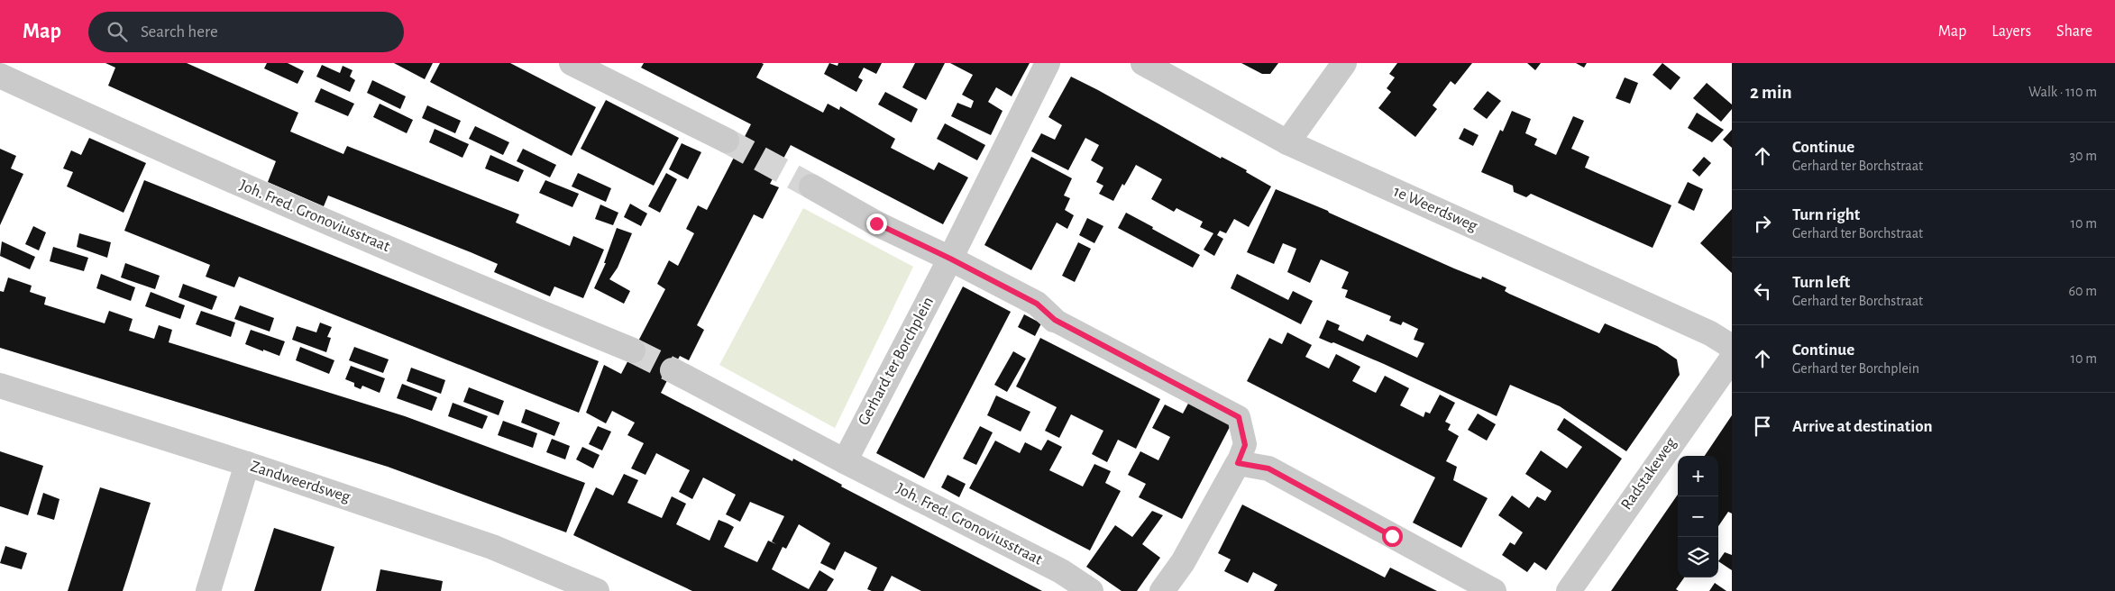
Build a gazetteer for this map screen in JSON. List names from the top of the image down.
{
  "streets": {
    "street": [
      "1e Weerdsweg",
      "Joh. Fred. Gronoviusstraat",
      "Gerhard ter Borchplein",
      "Radstakeweg",
      "Zandweerdsweg"
    ]
  },
  "crossings": [
    ["Joh. Fred. Gronoviusstraat", "Gerhard ter Borchplein"]
  ],
  "page": {
    "header": "Map",
    "search": "Search here",
    "nav": ["Map", "Layers", "Share"],
    "heading": ["2 min", "Walk · 110 m"],
    "list": [
      ["Continue", "Gerhard ter Borchstraat", "30 m"],
      ["Turn right", "Gerhard ter Borchstraat", "10 m"],
      ["Turn left", "Gerhard ter Borchstraat", "60 m"],
      ["Continue", "Gerhard ter Borchplein", "10 m"],
      "Arrive at destination"
    ],
    "map_buttons": ["+", "−"]
  }
}
